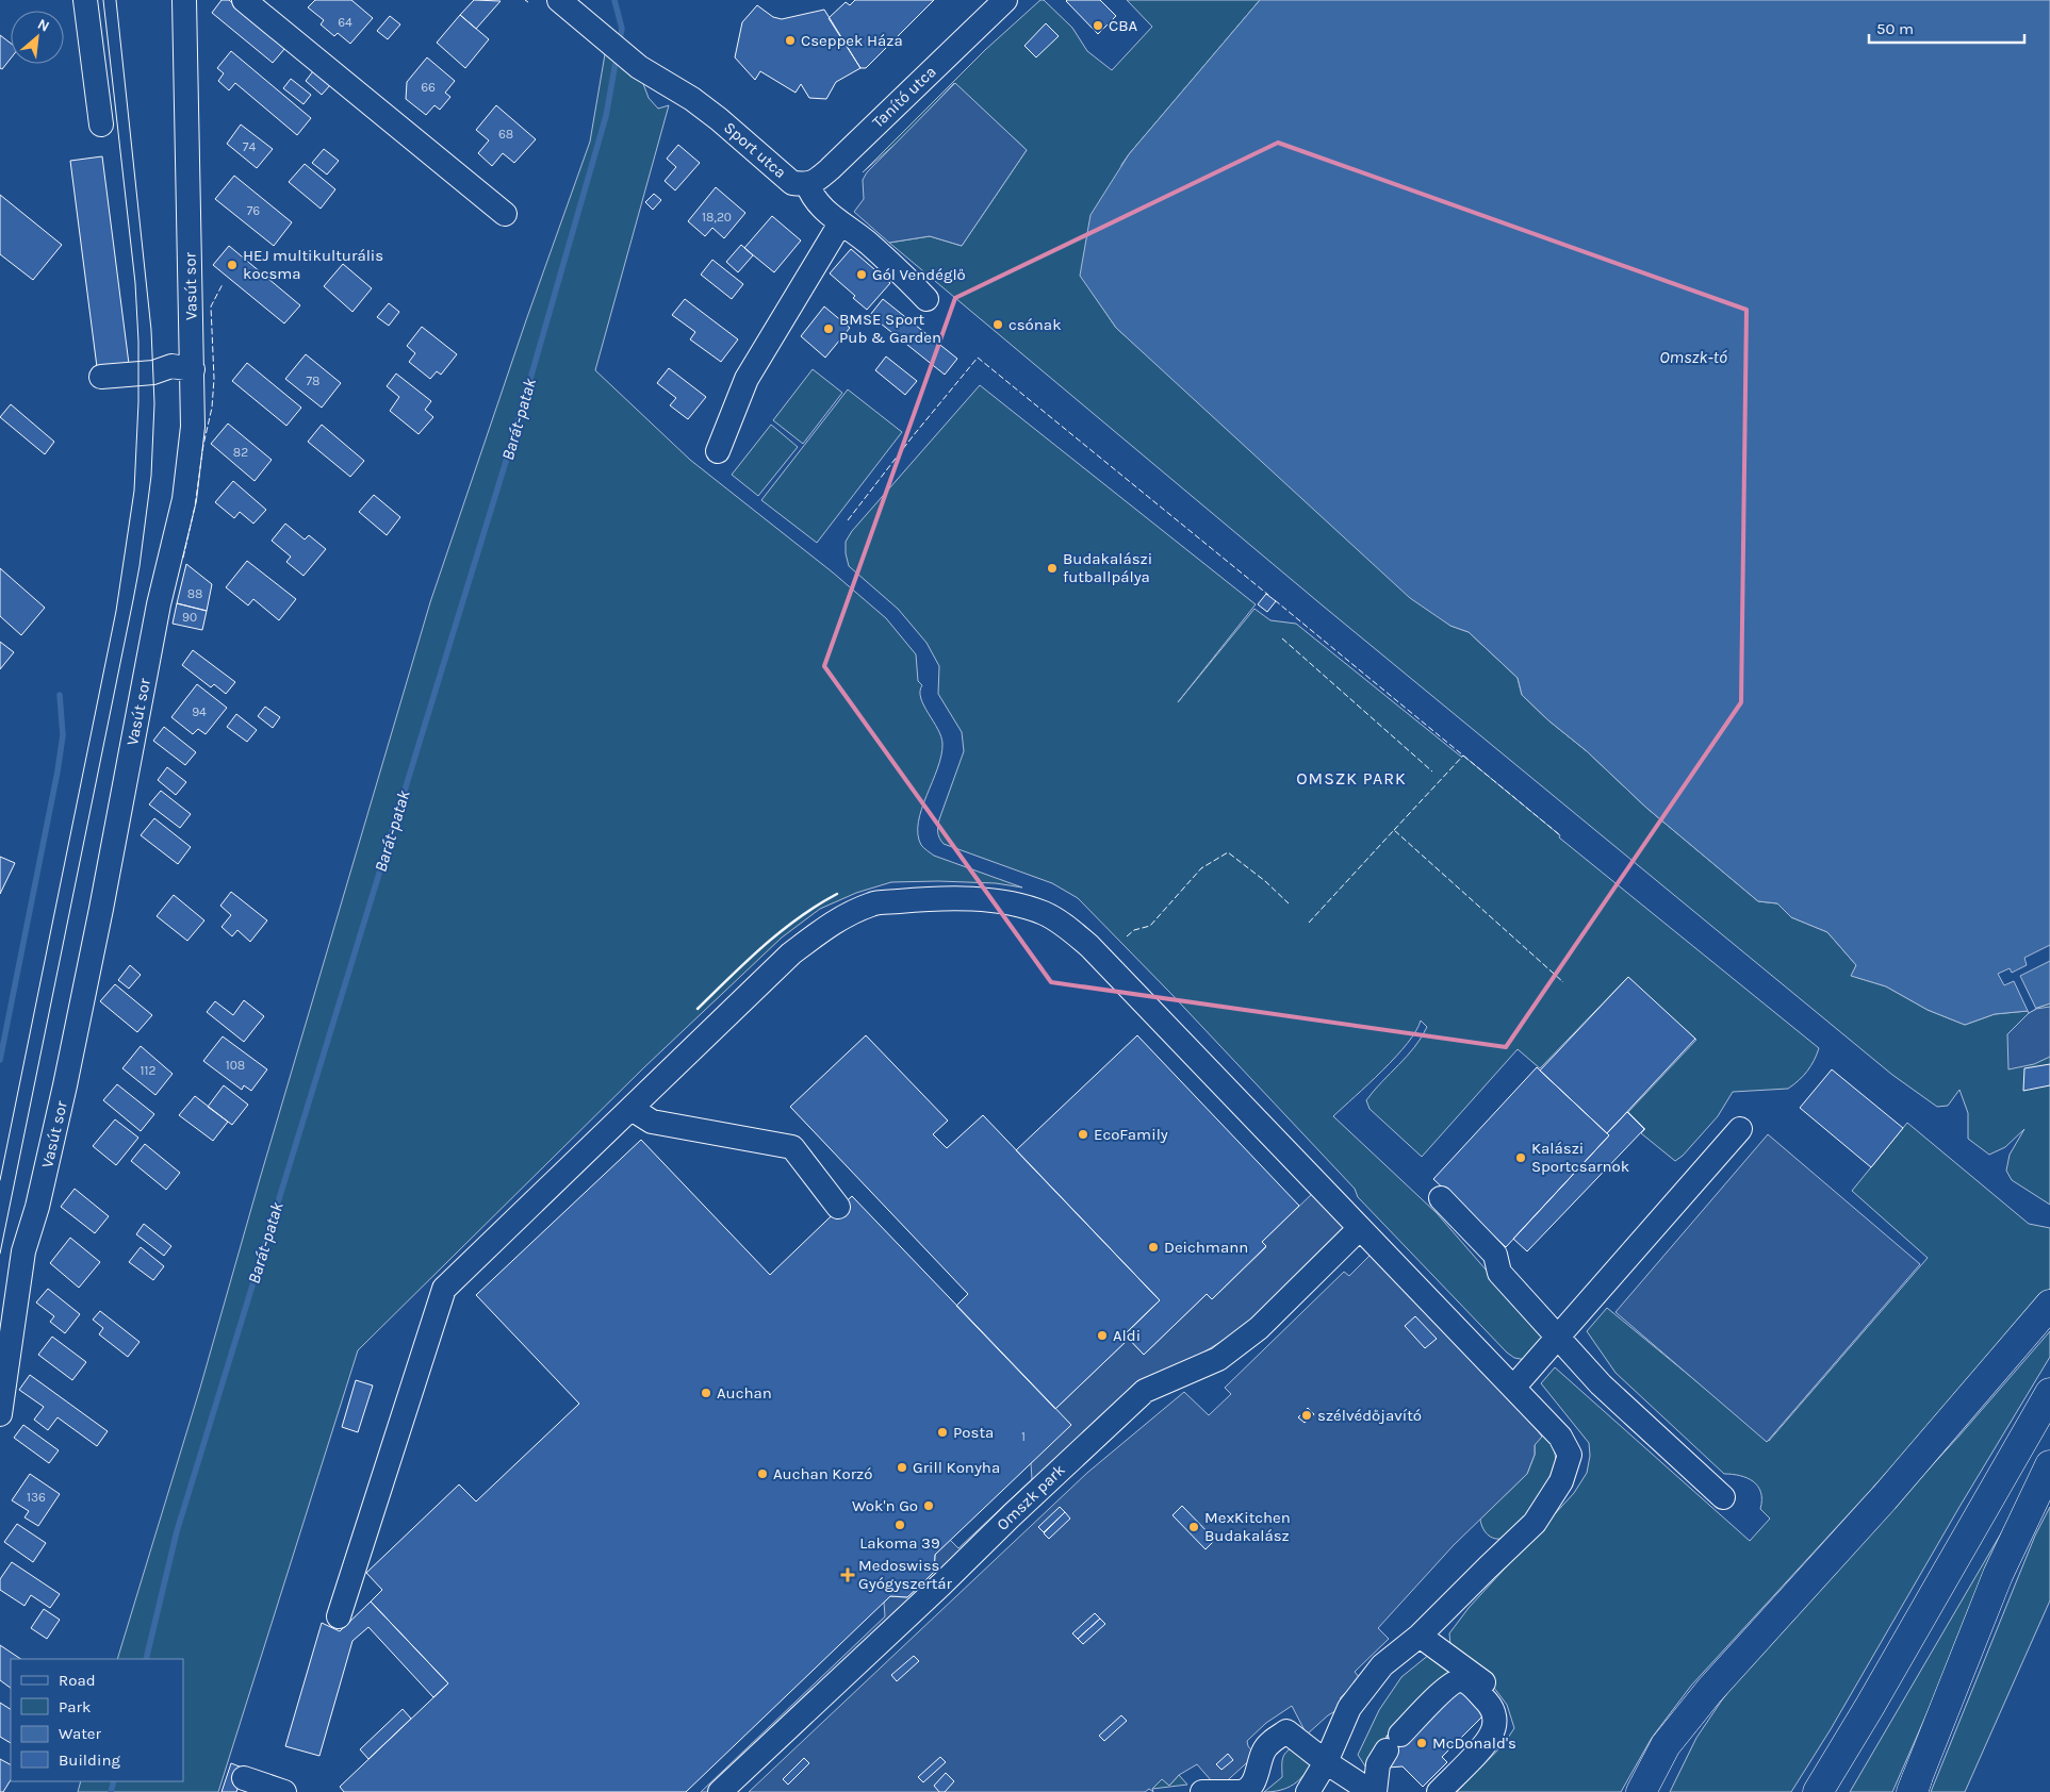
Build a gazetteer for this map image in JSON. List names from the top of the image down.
{
  "streets": {
    "street": [
      "Tanító utca",
      "Sport utca",
      "Vasút sor",
      "Omszk park"
    ]
  },
  "crossings": [
    ["Tanító utca", "Sport utca"]
  ],
  "districts": ["OMSZK PARK"],
  "water": ["Omszk-tó", "Barát-patak"],
  "places": {
    "other": [
      "CBA",
      "Cseppek Háza",
      "HEJ multikulturális kocsma",
      "Gól Vendéglő",
      "csónak",
      "BMSE Sport Pub & Garden",
      "Budakalászi futballpálya",
      "EcoFamily",
      "Kalászi Sportcsarnok",
      "Deichmann",
      "Aldi",
      "Auchan",
      "szélvédőjavító",
      "Posta",
      "Grill Konyha",
      "Auchan Korzó",
      "Wok'n Go",
      "Lakoma 39",
      "MexKitchen Budakalász",
      "McDonald's"
    ],
    "health": ["Medoswiss Gyógyszertár"]
  },
  "house_numbers": [
    "64",
    "66",
    "68",
    "74",
    "76",
    "18,20",
    "78",
    "82",
    "88",
    "90",
    "94",
    "108",
    "112",
    "1",
    "136"
  ],
  "legend": [
    "Road",
    "Park",
    "Water",
    "Building"
  ],
  "scale_bar": "50 m",
  "north": "top right"
}
